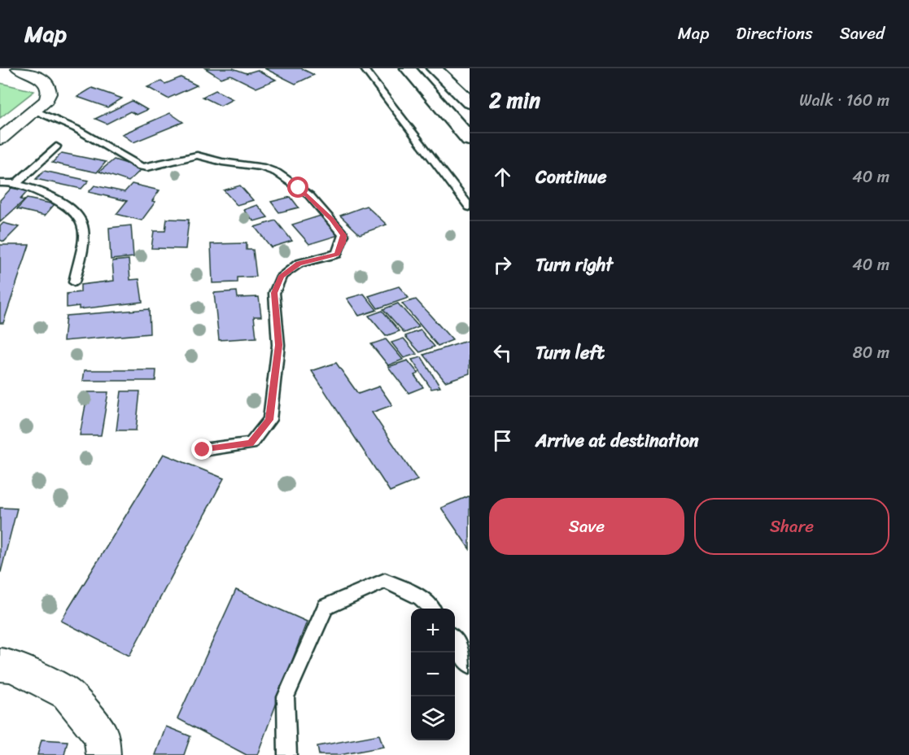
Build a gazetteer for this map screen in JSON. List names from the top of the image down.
{
  "page": {
    "header": "Map",
    "nav": ["Map", "Directions", "Saved"],
    "heading": ["2 min", "Walk · 160 m"],
    "list": [
      ["Continue", "40 m"],
      ["Turn right", "40 m"],
      ["Turn left", "80 m"],
      "Arrive at destination"
    ],
    "buttons": ["Save", "Share"],
    "map_buttons": ["+", "−"]
  }
}
